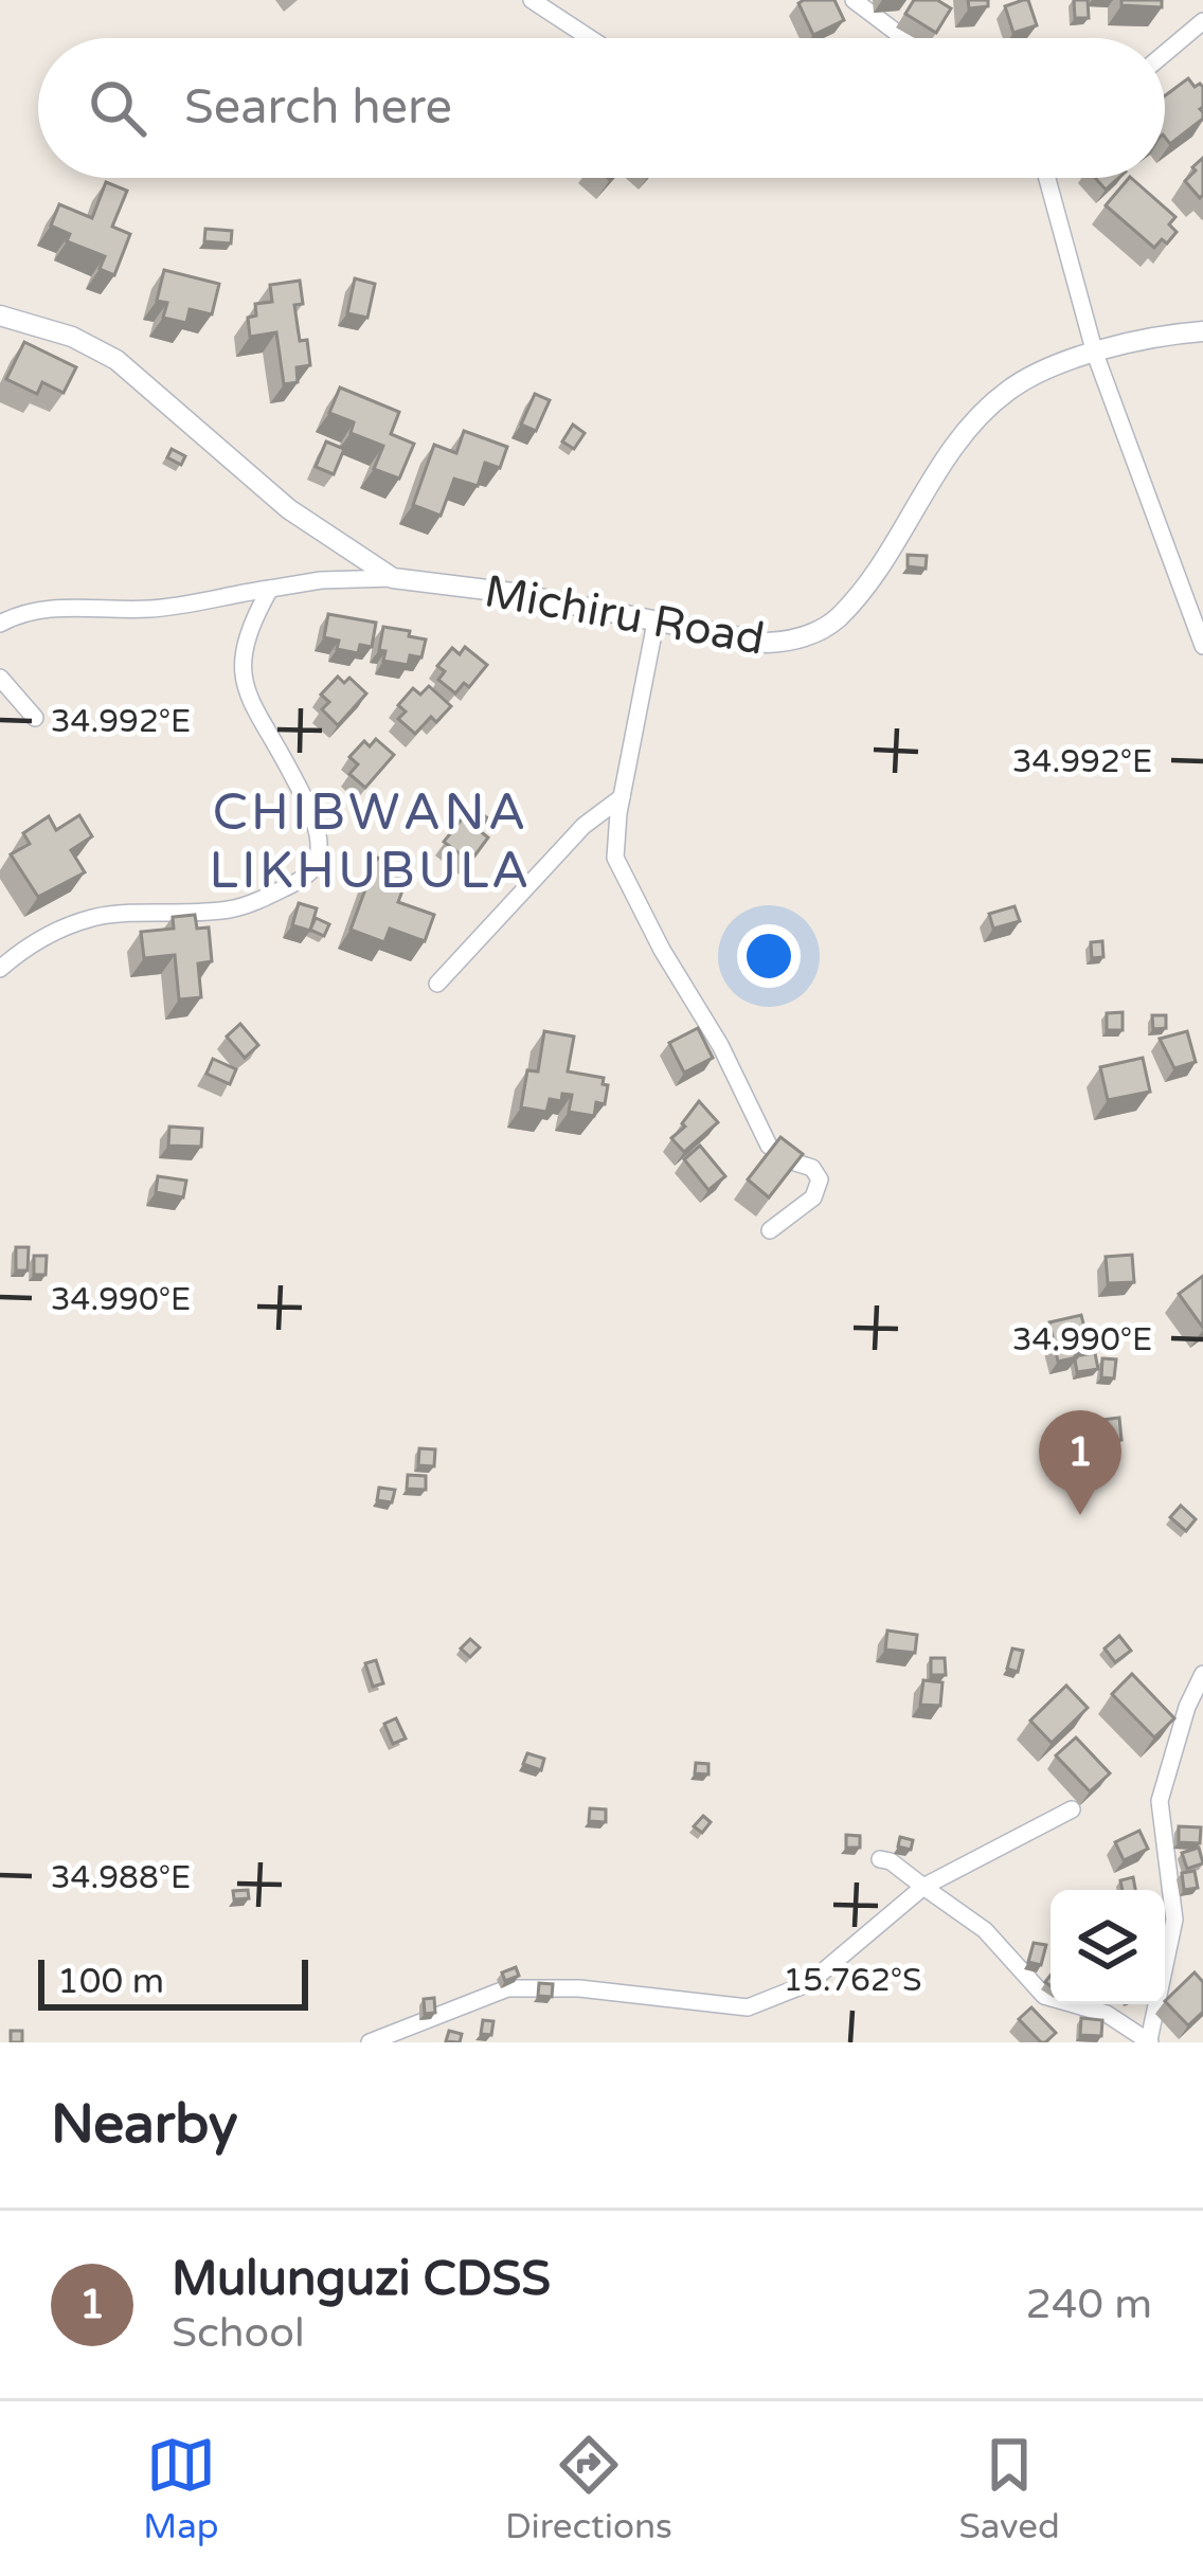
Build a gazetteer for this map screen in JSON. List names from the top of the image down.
{
  "streets": {
    "street": ["Michiru Road"]
  },
  "districts": ["CHIBWANA LIKHUBULA"],
  "scale_bar": "100 m",
  "page": {
    "search": "Search here",
    "pins": "1",
    "scale": "100 m",
    "heading": "Nearby",
    "list": [
      {
        "mark": "1",
        "name": "Mulunguzi CDSS",
        "note": "School",
        "value": "240 m"
      }
    ],
    "nav": ["Map", "Directions", "Saved"]
  },
  "coordinates": [
    "34.992°E",
    "34.990°E",
    "34.988°E",
    "15.762°S"
  ]
}
